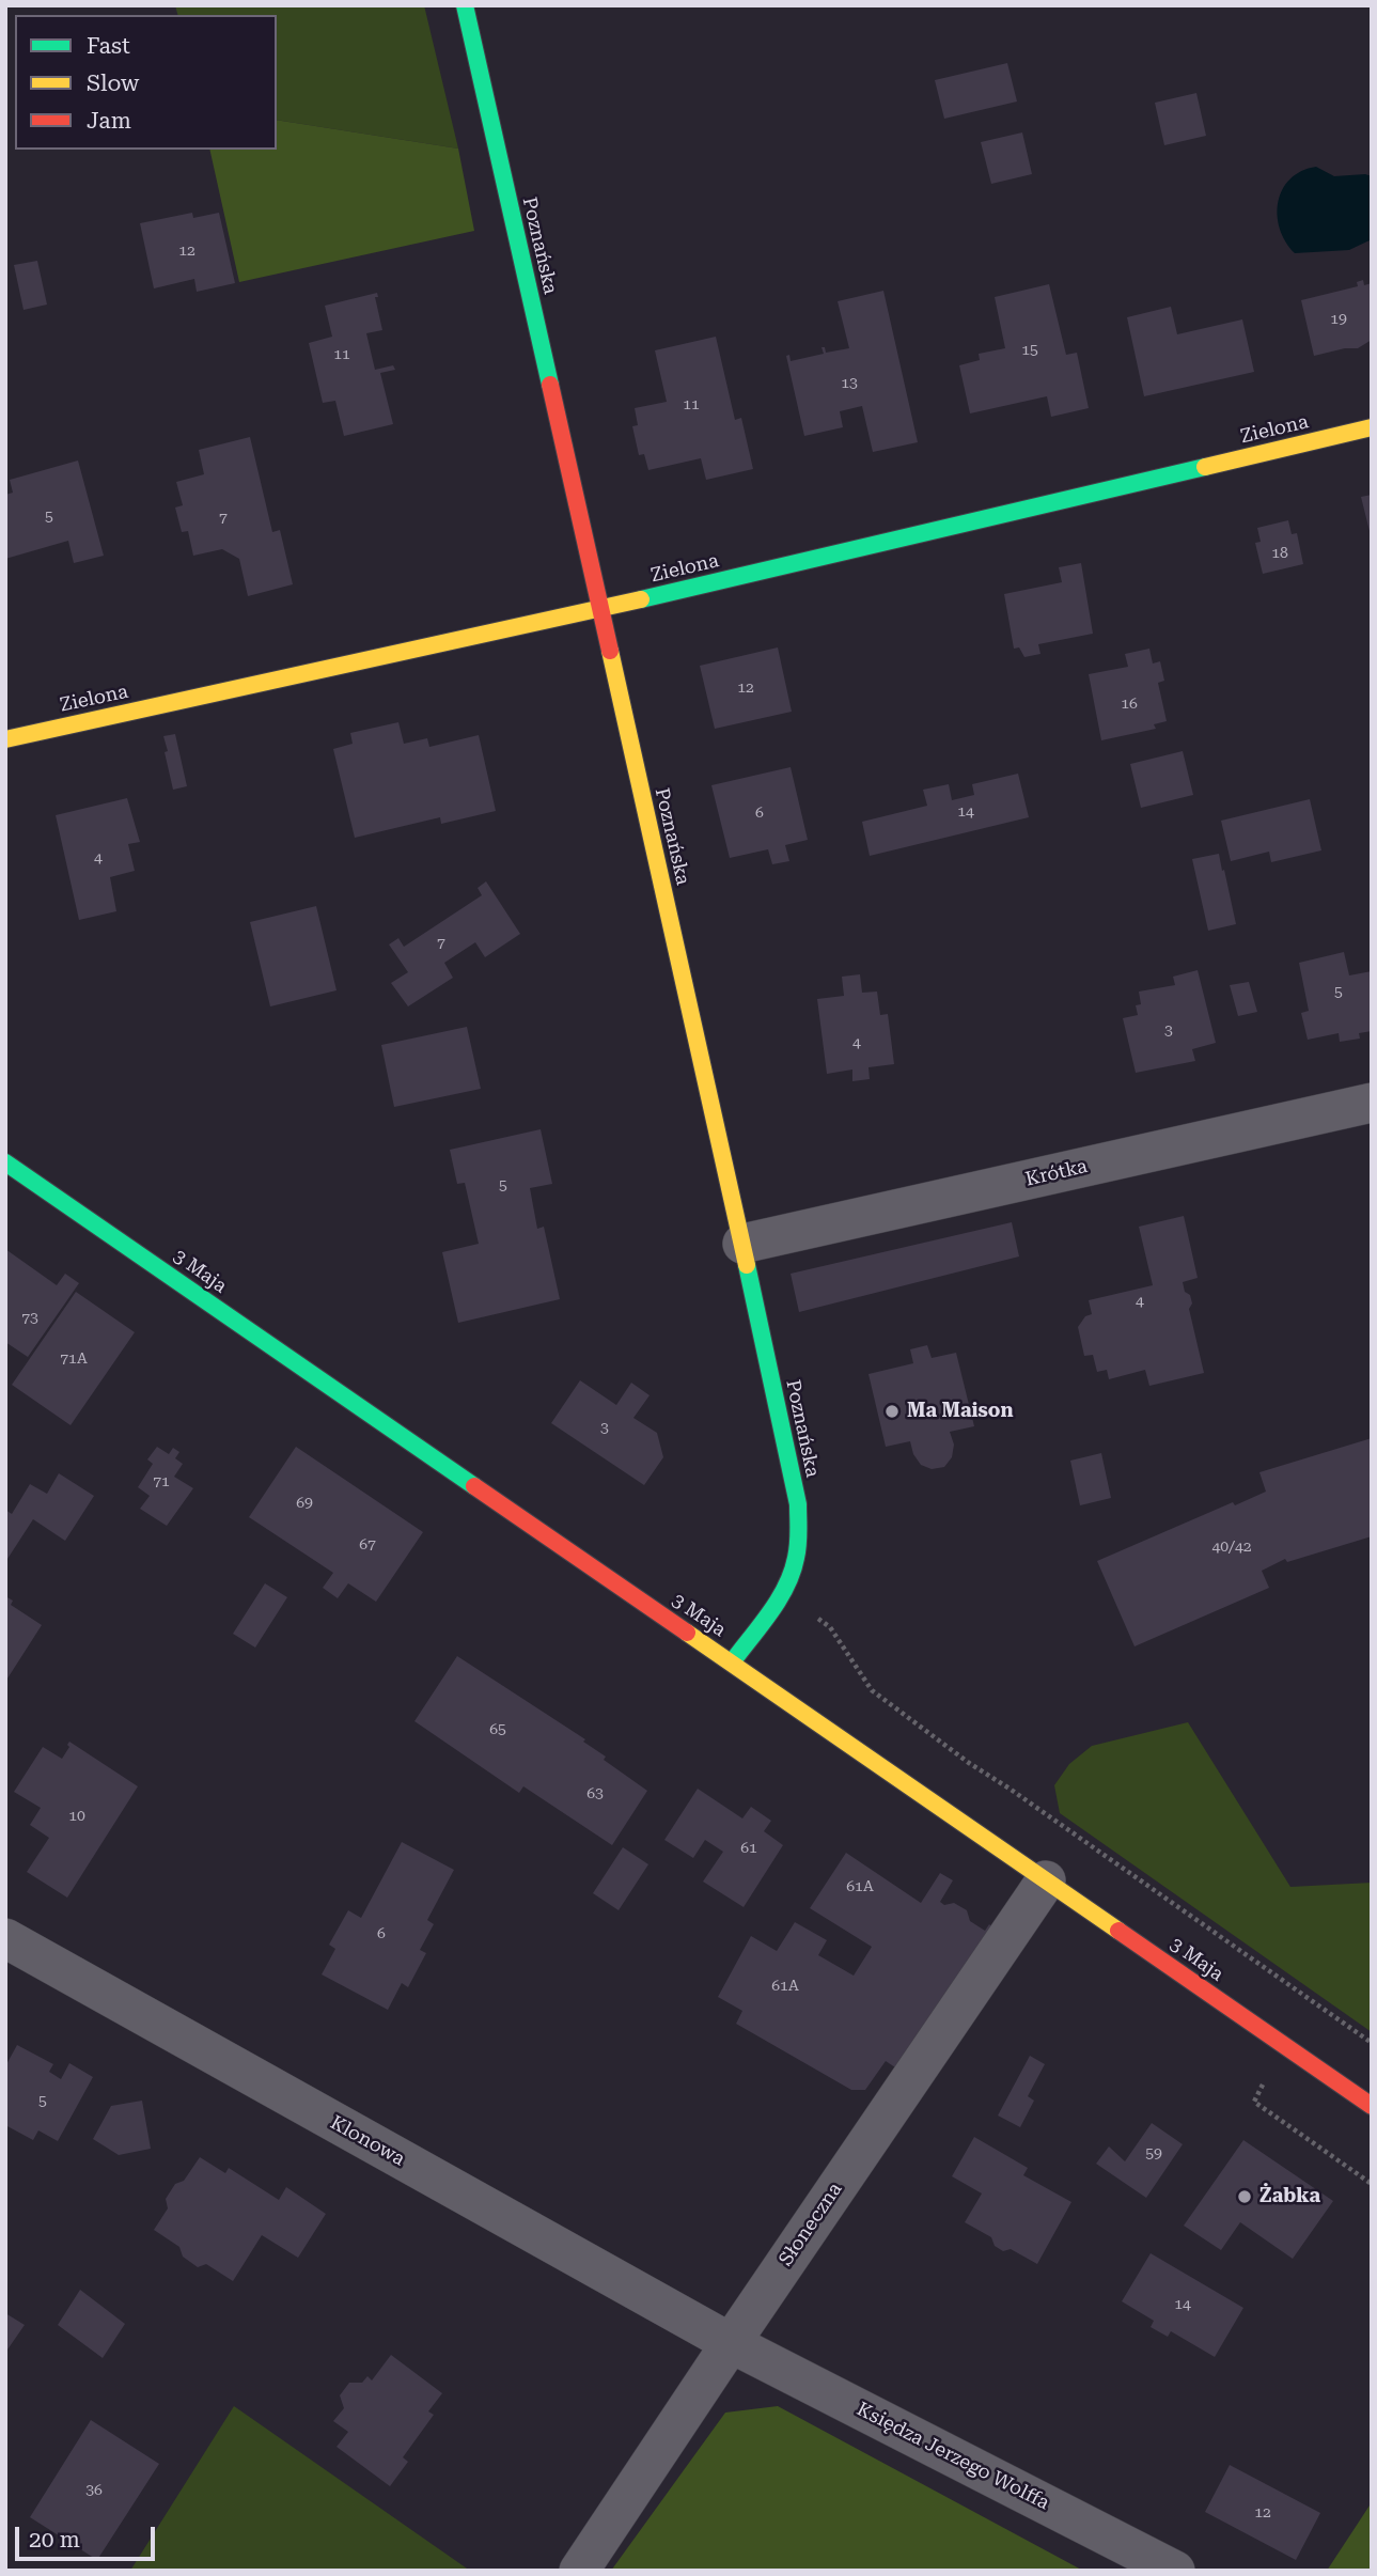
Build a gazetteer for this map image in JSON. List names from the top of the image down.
{
  "streets": {
    "street": [
      "Poznańska",
      "Zielona",
      "Krótka",
      "3 Maja",
      "Klonowa",
      "Słoneczna",
      "Księdza Jerzego Wolffa"
    ]
  },
  "crossings": [
    ["Poznańska", "Zielona"],
    ["Poznańska", "Krótka"],
    ["Poznańska", "3 Maja"],
    ["3 Maja", "Słoneczna"],
    ["Klonowa", "Słoneczna"],
    ["Klonowa", "Księdza Jerzego Wolffa"],
    ["Słoneczna", "Księdza Jerzego Wolffa"]
  ],
  "places": ["Ma Maison", "Żabka"],
  "house_numbers": [
    "12",
    "19",
    "15",
    "11",
    "13",
    "11",
    "5",
    "7",
    "18",
    "12",
    "16",
    "14",
    "6",
    "4",
    "7",
    "5",
    "3",
    "4",
    "5",
    "4",
    "73",
    "71A",
    "3",
    "71",
    "69",
    "67",
    "40/42",
    "65",
    "63",
    "10",
    "61",
    "61A",
    "6",
    "61A",
    "5",
    "59",
    "14",
    "36",
    "12"
  ],
  "legend": ["Fast", "Slow", "Jam"],
  "scale_bar": "20 m"
}
